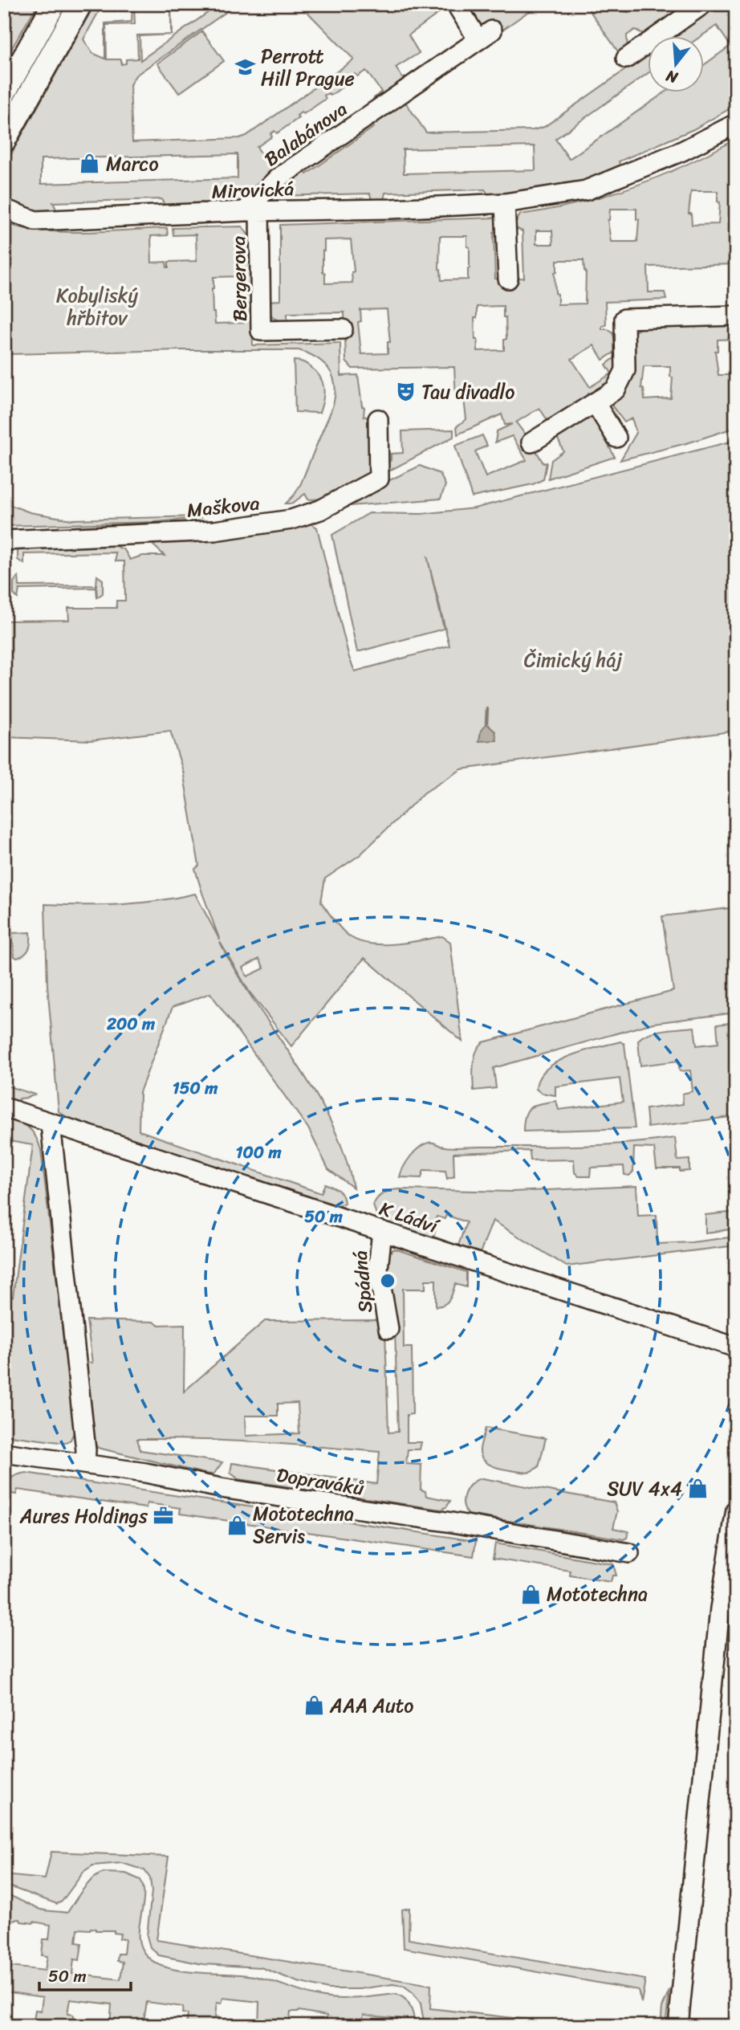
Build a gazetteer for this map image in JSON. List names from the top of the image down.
{
  "streets": {
    "street": [
      "Balabánova",
      "Mirovická",
      "Bergerova",
      "Maškova",
      "K Ládví",
      "Spádná",
      "Dopraváků"
    ]
  },
  "crossings": [
    ["Balabánova", "Mirovická"],
    ["Balabánova", "Bergerova"],
    ["Mirovická", "Bergerova"],
    ["K Ládví", "Spádná"]
  ],
  "parks": ["Kobyliský hřbitov", "Čimický háj"],
  "places": {
    "school or university": ["Perrott Hill Prague"],
    "shop": [
      "Marco",
      "SUV 4x4",
      "Mototechna Servis",
      "Mototechna",
      "AAA Auto"
    ],
    "theatre": ["Tau divadlo"],
    "office": ["Aures Holdings"]
  },
  "scale_bar": "50 m",
  "north": "bottom",
  "rings": [
    "200 m",
    "150 m",
    "100 m",
    "50 m"
  ]
}
